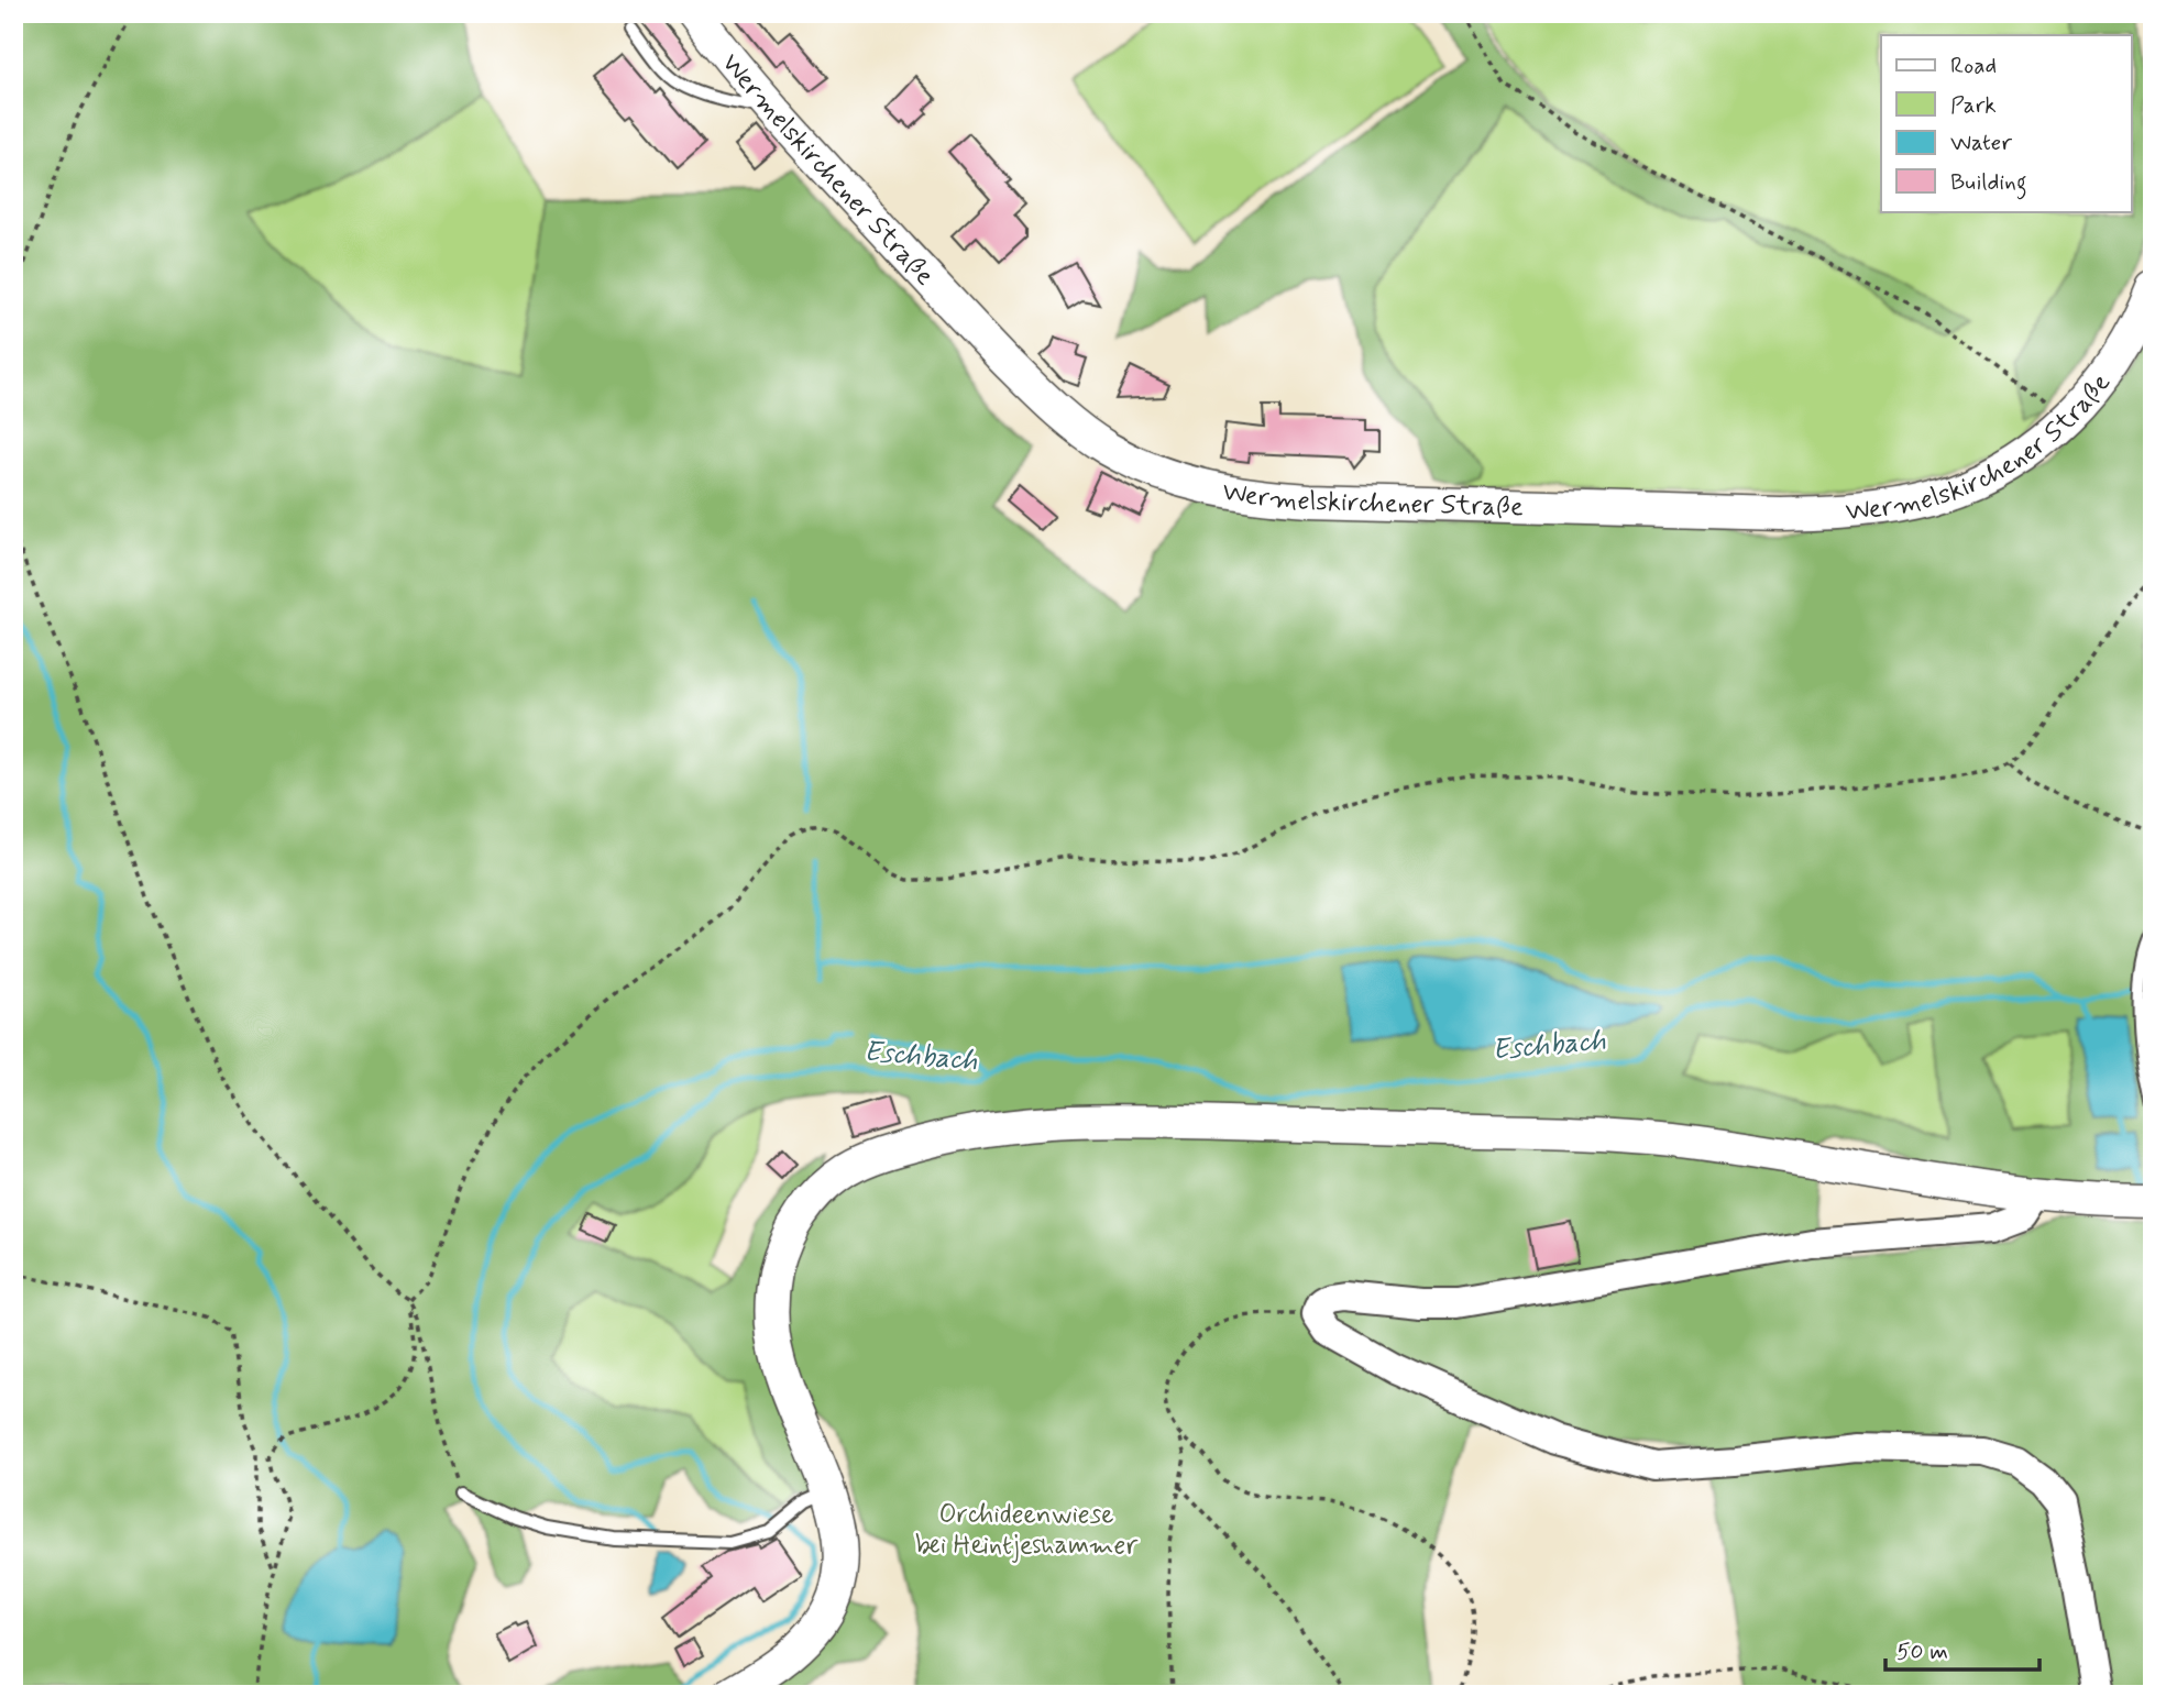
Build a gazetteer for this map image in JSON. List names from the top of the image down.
{
  "streets": {
    "main road": ["Wermelskirchener Straße"]
  },
  "water": ["Eschbach"],
  "parks": ["Orchideenwiese bei Heintjeshammer"],
  "legend": [
    "Road",
    "Park",
    "Water",
    "Building"
  ],
  "scale_bar": "50 m"
}
